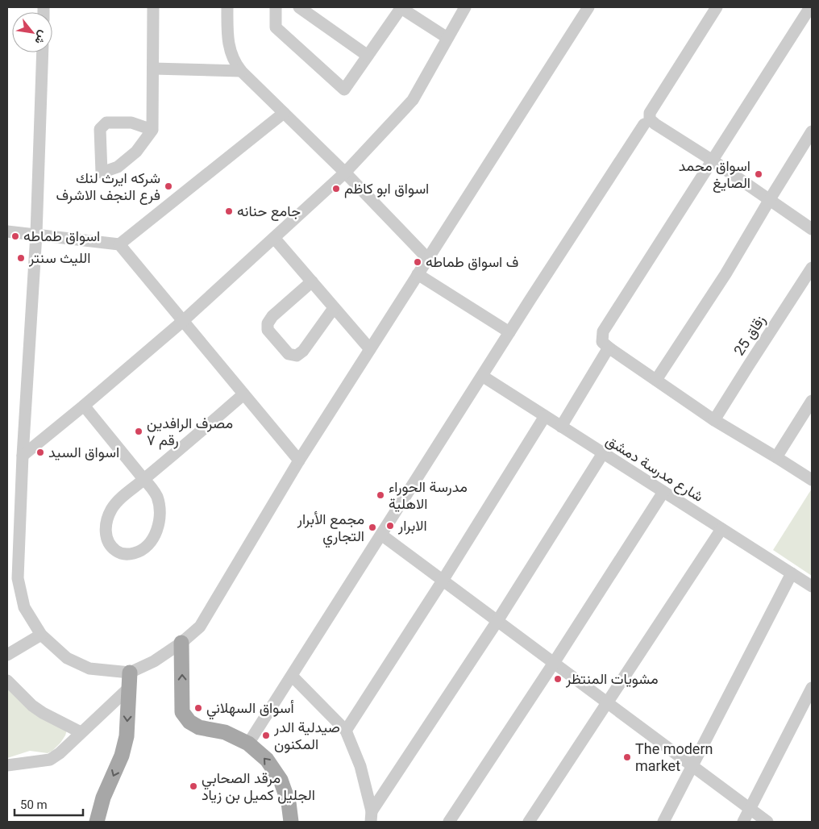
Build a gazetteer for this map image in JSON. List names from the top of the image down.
{
  "streets": {
    "street": ["زقاق 25", "شارع مدرسة دمشق"]
  },
  "places": [
    "اسواق محمد الصايغ",
    "شركه ايرث لنك فرع النجف الاشرف",
    "اسواق ابو كاظم",
    "جامع حنانه",
    "اسواق طماطه",
    "الليث سنتر",
    "ف اسواق طماطه",
    "مصرف الرافدين رقم ٧",
    "اسواق السيد",
    "مدرسة الحوراء الاهلية",
    "الابرار",
    "مجمع الأبرار التجاري",
    "مشويات المنتظر",
    "أسواق السهلاني",
    "صيدلية الدر المكنون",
    "The modern market",
    "مرقد الصحابي الجليل كميل بن زياد"
  ],
  "scale_bar": "50 m",
  "north": "bottom right"
}
